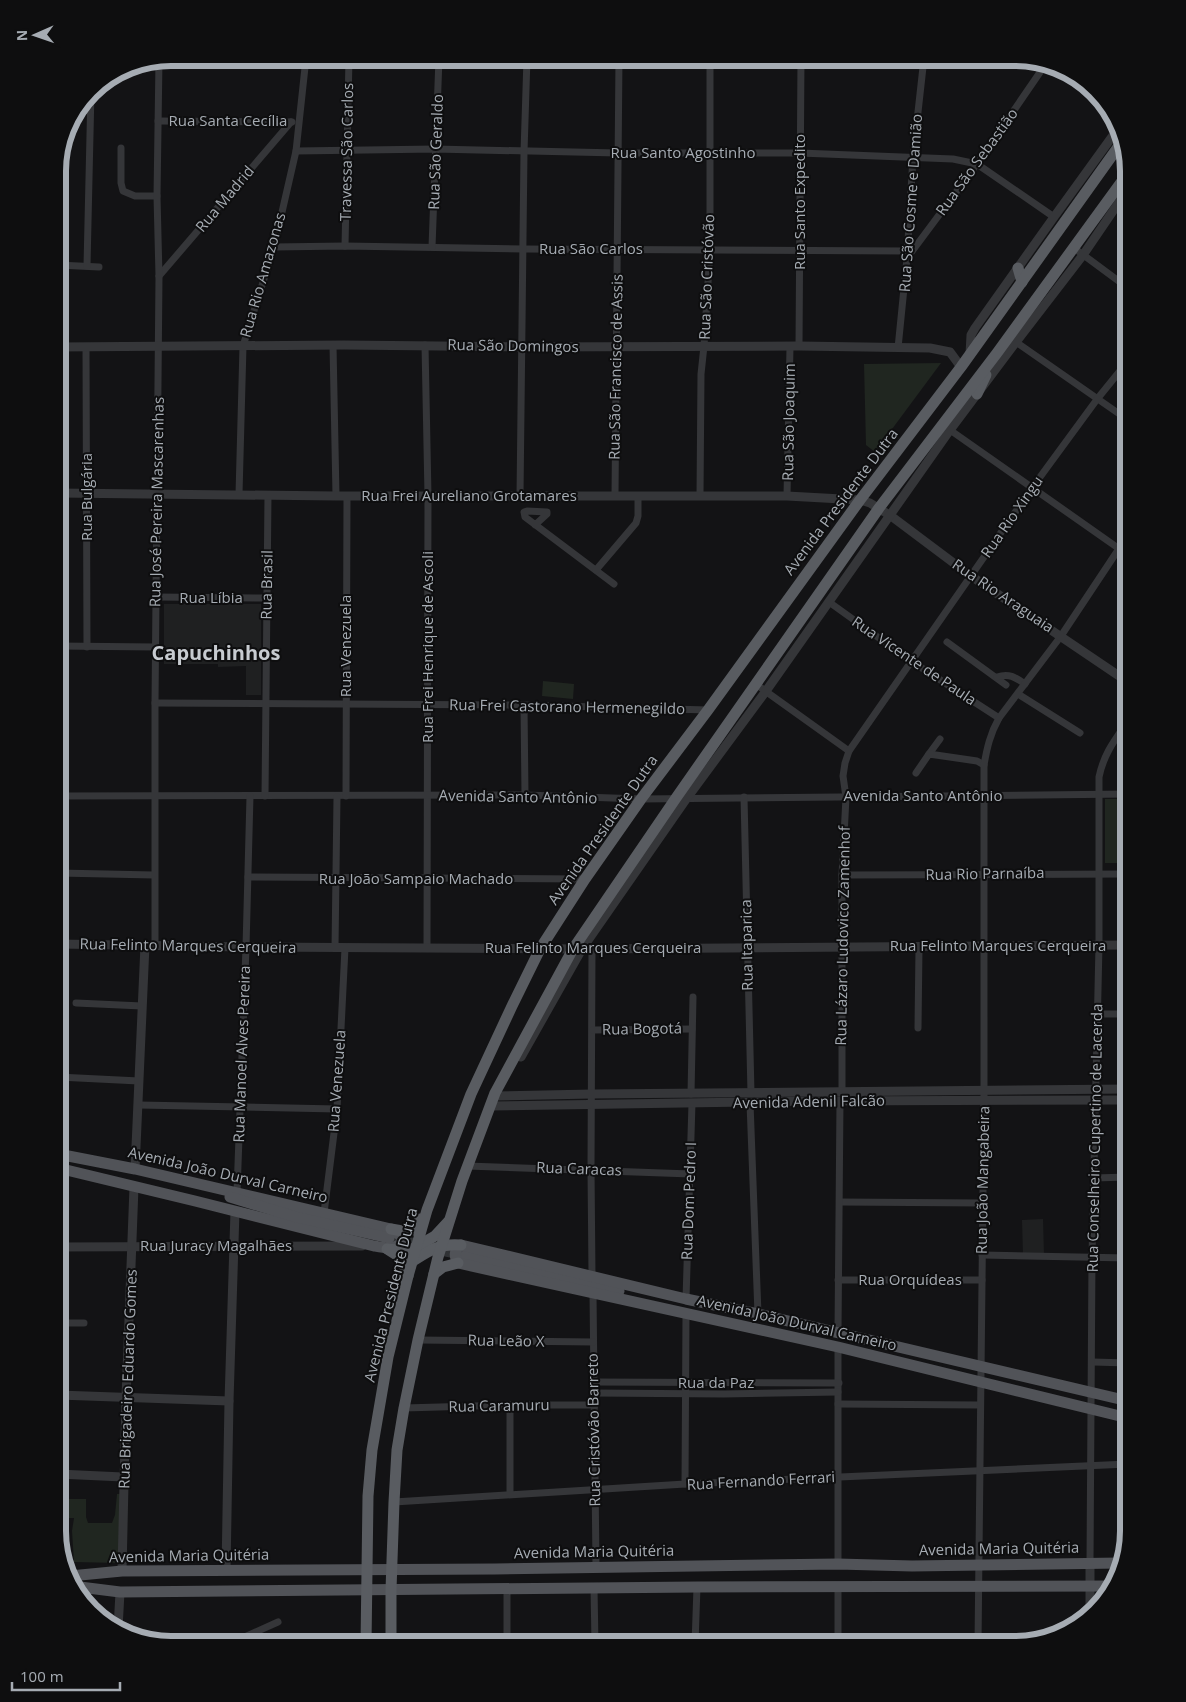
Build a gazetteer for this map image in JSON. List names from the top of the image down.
{
  "streets": {
    "highway": ["Avenida Presidente Dutra"],
    "main road": ["Avenida João Durval Carneiro", "Avenida Maria Quitéria"],
    "street": [
      "Rua Santa Cecília",
      "Travessa São Carlos",
      "Rua São Geraldo",
      "Rua Santo Agostinho",
      "Rua São Sebastião",
      "Rua Madrid",
      "Rua Santo Expedito",
      "Rua São Cosme e Damião",
      "Rua São Carlos",
      "Rua Rio Amazonas",
      "Rua São Cristóvão",
      "Rua São Domingos",
      "Rua São Francisco de Assis",
      "Rua São Joaquim",
      "Rua Frei Aureliano Grotamares",
      "Rua Bulgária",
      "Rua José Pereira Mascarenhas",
      "Rua Rio Xingu",
      "Rua Brasil",
      "Rua Rio Araguaia",
      "Rua Líbia",
      "Rua Venezuela",
      "Rua Frei Henrique de Ascoli",
      "Rua Vicente de Paula",
      "Rua Frei Castorano Hermenegildo",
      "Avenida Santo Antônio",
      "Rua Rio Parnaíba",
      "Rua João Sampaio Machado",
      "Rua Lázaro Ludovico Zamenhof",
      "Rua Itaparica",
      "Rua Felinto Marques Cerqueira",
      "Rua Bogotá",
      "Rua Manoel Alves Pereira",
      "Avenida Adenil Falcão",
      "Rua Conselheiro Cupertino de Lacerda",
      "Rua Caracas",
      "Rua João Mangabeira",
      "Rua Dom Pedro I",
      "Rua Juracy Magalhães",
      "Rua Orquídeas",
      "Rua Leão X",
      "Rua Brigadeiro Eduardo Gomes",
      "Rua da Paz",
      "Rua Caramuru",
      "Rua Cristóvão Barreto",
      "Rua Fernando Ferrari"
    ]
  },
  "crossings": [
    ["Rua Santa Cecília", "Rua Madrid"],
    ["Rua Santa Cecília", "Rua Rio Amazonas"],
    ["Rua Santa Cecília", "Rua José Pereira Mascarenhas"],
    ["Travessa São Carlos", "Rua Santo Agostinho"],
    ["Travessa São Carlos", "Rua São Carlos"],
    ["Rua São Geraldo", "Rua Santo Agostinho"],
    ["Rua São Geraldo", "Rua São Carlos"],
    ["Rua Santo Agostinho", "Rua São Sebastião"],
    ["Rua Santo Agostinho", "Rua Santo Expedito"],
    ["Rua Santo Agostinho", "Rua São Cosme e Damião"],
    ["Rua Santo Agostinho", "Rua Rio Amazonas"],
    ["Rua Santo Agostinho", "Rua São Cristóvão"],
    ["Rua Santo Agostinho", "Rua São Francisco de Assis"],
    ["Rua São Sebastião", "Rua São Cosme e Damião"],
    ["Rua São Sebastião", "Rua São Carlos"],
    ["Rua Madrid", "Rua Rio Amazonas"],
    ["Rua Madrid", "Rua José Pereira Mascarenhas"],
    ["Rua Santo Expedito", "Rua São Carlos"],
    ["Rua Santo Expedito", "Rua São Domingos"],
    ["Rua Santo Expedito", "Rua São Joaquim"],
    ["Rua São Cosme e Damião", "Rua São Carlos"],
    ["Rua São Cosme e Damião", "Rua São Domingos"],
    ["Rua São Carlos", "Rua Rio Amazonas"],
    ["Rua São Carlos", "Rua São Cristóvão"],
    ["Rua São Carlos", "Rua São Francisco de Assis"],
    ["Rua Rio Amazonas", "Rua São Domingos"],
    ["Rua Rio Amazonas", "Rua Frei Aureliano Grotamares"],
    ["Rua São Cristóvão", "Rua São Domingos"],
    ["Rua São Cristóvão", "Rua Frei Aureliano Grotamares"],
    ["Rua São Domingos", "Rua São Francisco de Assis"],
    ["Rua São Domingos", "Rua São Joaquim"],
    ["Rua São Domingos", "Rua Bulgária"],
    ["Rua São Domingos", "Rua José Pereira Mascarenhas"],
    ["Rua São Domingos", "Avenida Presidente Dutra"],
    ["Rua São Domingos", "Rua Frei Henrique de Ascoli"],
    ["Rua São Francisco de Assis", "Rua Frei Aureliano Grotamares"],
    ["Rua São Joaquim", "Rua Frei Aureliano Grotamares"],
    ["Rua Frei Aureliano Grotamares", "Rua Bulgária"],
    ["Rua Frei Aureliano Grotamares", "Rua José Pereira Mascarenhas"],
    ["Rua Frei Aureliano Grotamares", "Avenida Presidente Dutra"],
    ["Rua Frei Aureliano Grotamares", "Rua Brasil"],
    ["Rua Frei Aureliano Grotamares", "Rua Rio Araguaia"],
    ["Rua Frei Aureliano Grotamares", "Rua Venezuela"],
    ["Rua Frei Aureliano Grotamares", "Rua Frei Henrique de Ascoli"],
    ["Rua José Pereira Mascarenhas", "Rua Líbia"],
    ["Rua José Pereira Mascarenhas", "Rua Frei Castorano Hermenegildo"],
    ["Rua José Pereira Mascarenhas", "Avenida Santo Antônio"],
    ["Rua José Pereira Mascarenhas", "Rua Felinto Marques Cerqueira"],
    ["Avenida Presidente Dutra", "Rua Frei Castorano Hermenegildo"],
    ["Avenida Presidente Dutra", "Avenida Santo Antônio"],
    ["Avenida Presidente Dutra", "Rua João Sampaio Machado"],
    ["Avenida Presidente Dutra", "Rua Felinto Marques Cerqueira"],
    ["Avenida Presidente Dutra", "Avenida Maria Quitéria"],
    ["Rua Rio Xingu", "Rua Rio Araguaia"],
    ["Rua Rio Xingu", "Rua Vicente de Paula"],
    ["Rua Rio Xingu", "Rua Lázaro Ludovico Zamenhof"],
    ["Rua Brasil", "Rua Líbia"],
    ["Rua Brasil", "Rua Frei Castorano Hermenegildo"],
    ["Rua Brasil", "Avenida Santo Antônio"],
    ["Rua Rio Araguaia", "Rua João Mangabeira"],
    ["Rua Venezuela", "Rua Frei Castorano Hermenegildo"],
    ["Rua Venezuela", "Avenida Santo Antônio"],
    ["Rua Venezuela", "Rua João Sampaio Machado"],
    ["Rua Venezuela", "Rua Felinto Marques Cerqueira"],
    ["Rua Venezuela", "Avenida João Durval Carneiro"],
    ["Rua Frei Henrique de Ascoli", "Rua Frei Castorano Hermenegildo"],
    ["Rua Frei Henrique de Ascoli", "Avenida Santo Antônio"],
    ["Rua Frei Henrique de Ascoli", "Rua João Sampaio Machado"],
    ["Rua Frei Henrique de Ascoli", "Rua Felinto Marques Cerqueira"],
    ["Rua Vicente de Paula", "Rua João Mangabeira"],
    ["Avenida Santo Antônio", "Rua Lázaro Ludovico Zamenhof"],
    ["Avenida Santo Antônio", "Rua Itaparica"],
    ["Avenida Santo Antônio", "Rua Manoel Alves Pereira"],
    ["Avenida Santo Antônio", "Rua Conselheiro Cupertino de Lacerda"],
    ["Avenida Santo Antônio", "Rua João Mangabeira"],
    ["Rua Rio Parnaíba", "Rua Lázaro Ludovico Zamenhof"],
    ["Rua Rio Parnaíba", "Rua Conselheiro Cupertino de Lacerda"],
    ["Rua Rio Parnaíba", "Rua João Mangabeira"],
    ["Rua João Sampaio Machado", "Rua Manoel Alves Pereira"],
    ["Rua Lázaro Ludovico Zamenhof", "Rua Felinto Marques Cerqueira"],
    ["Rua Lázaro Ludovico Zamenhof", "Avenida Adenil Falcão"],
    ["Rua Lázaro Ludovico Zamenhof", "Avenida João Durval Carneiro"],
    ["Rua Lázaro Ludovico Zamenhof", "Rua Orquídeas"],
    ["Rua Itaparica", "Rua Felinto Marques Cerqueira"],
    ["Rua Itaparica", "Avenida Adenil Falcão"],
    ["Rua Itaparica", "Avenida João Durval Carneiro"],
    ["Rua Felinto Marques Cerqueira", "Rua Manoel Alves Pereira"],
    ["Rua Felinto Marques Cerqueira", "Rua Conselheiro Cupertino de Lacerda"],
    ["Rua Felinto Marques Cerqueira", "Rua João Mangabeira"],
    ["Rua Bogotá", "Rua Dom Pedro I"],
    ["Rua Manoel Alves Pereira", "Avenida João Durval Carneiro"],
    ["Avenida Adenil Falcão", "Rua Conselheiro Cupertino de Lacerda"],
    ["Avenida Adenil Falcão", "Rua João Mangabeira"],
    ["Avenida Adenil Falcão", "Rua Dom Pedro I"],
    ["Rua Conselheiro Cupertino de Lacerda", "Avenida João Durval Carneiro"],
    ["Rua Conselheiro Cupertino de Lacerda", "Rua Fernando Ferrari"],
    ["Rua Conselheiro Cupertino de Lacerda", "Avenida Maria Quitéria"],
    ["Rua Caracas", "Rua Dom Pedro I"],
    ["Avenida João Durval Carneiro", "Rua João Mangabeira"],
    ["Avenida João Durval Carneiro", "Rua Dom Pedro I"],
    ["Avenida João Durval Carneiro", "Rua Cristóvão Barreto"],
    ["Rua João Mangabeira", "Rua Orquídeas"],
    ["Rua João Mangabeira", "Rua Fernando Ferrari"],
    ["Rua João Mangabeira", "Avenida Maria Quitéria"],
    ["Rua Juracy Magalhães", "Rua Brigadeiro Eduardo Gomes"],
    ["Rua Leão X", "Rua Cristóvão Barreto"],
    ["Rua Brigadeiro Eduardo Gomes", "Avenida Maria Quitéria"],
    ["Rua da Paz", "Rua Cristóvão Barreto"],
    ["Rua Caramuru", "Rua Cristóvão Barreto"],
    ["Rua Cristóvão Barreto", "Rua Fernando Ferrari"],
    ["Rua Cristóvão Barreto", "Avenida Maria Quitéria"]
  ],
  "districts": ["Capuchinhos"],
  "scale_bar": "100 m",
  "north": "left"
}
